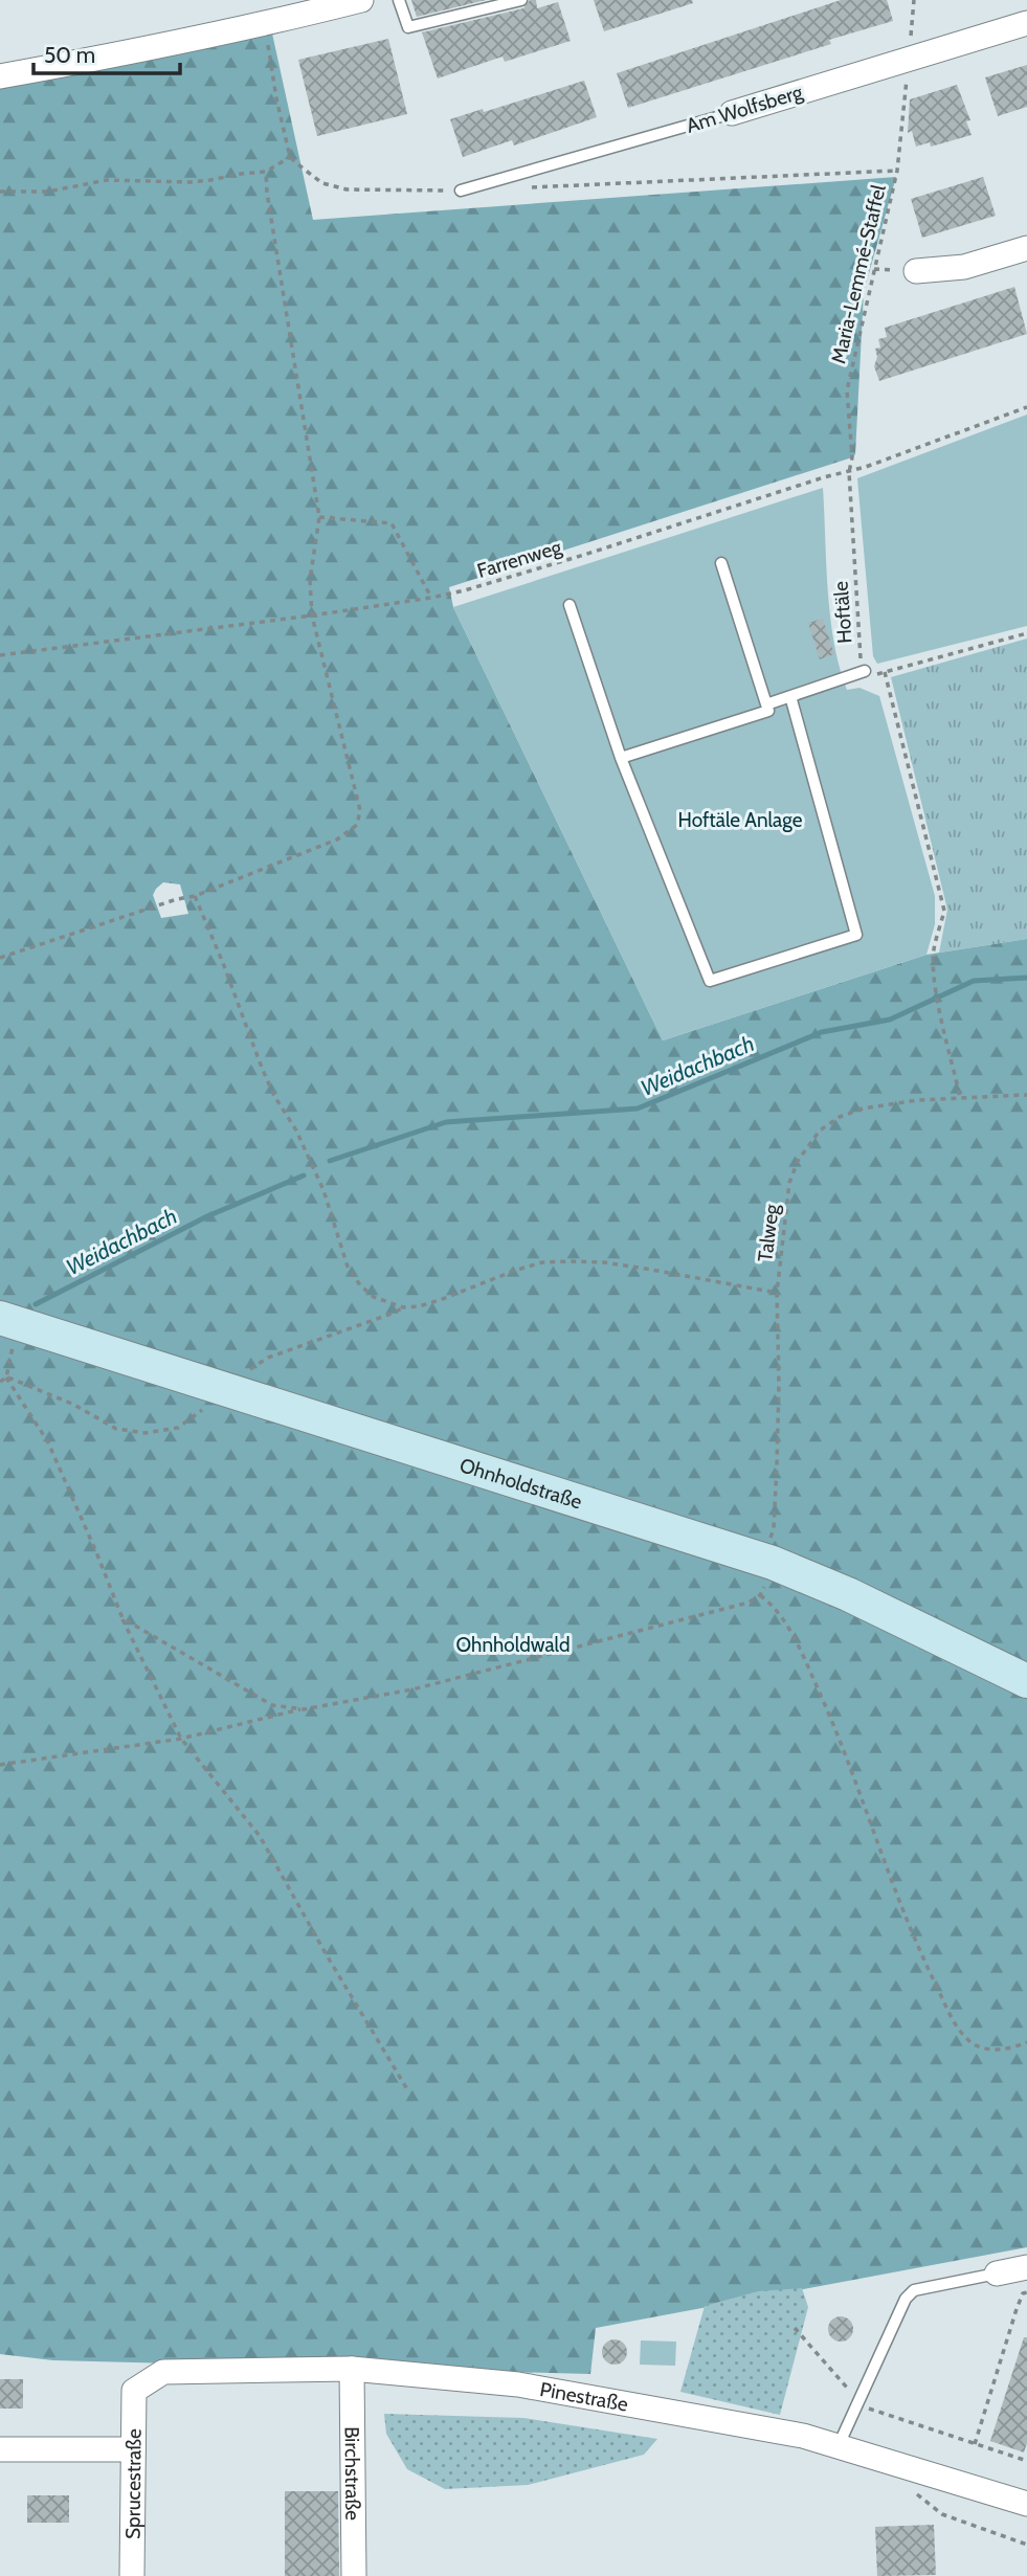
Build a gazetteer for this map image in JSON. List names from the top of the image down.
{
  "streets": {
    "main road": ["Ohnholdstraße"],
    "street": [
      "Am Wolfsberg",
      "Pinestraße",
      "Birchstraße",
      "Sprucestraße"
    ],
    "path": [
      "Maria-Lemmé-Staffel",
      "Farrenweg",
      "Hoftäle",
      "Talweg"
    ]
  },
  "crossings": [
    ["Maria-Lemmé-Staffel", "Farrenweg"],
    ["Maria-Lemmé-Staffel", "Hoftäle"],
    ["Farrenweg", "Hoftäle"],
    ["Talweg", "Ohnholdstraße"],
    ["Pinestraße", "Birchstraße"],
    ["Pinestraße", "Sprucestraße"]
  ],
  "water": ["Weidachbach"],
  "parks": ["Hoftäle Anlage", "Ohnholdwald"],
  "scale_bar": "50 m"
}
